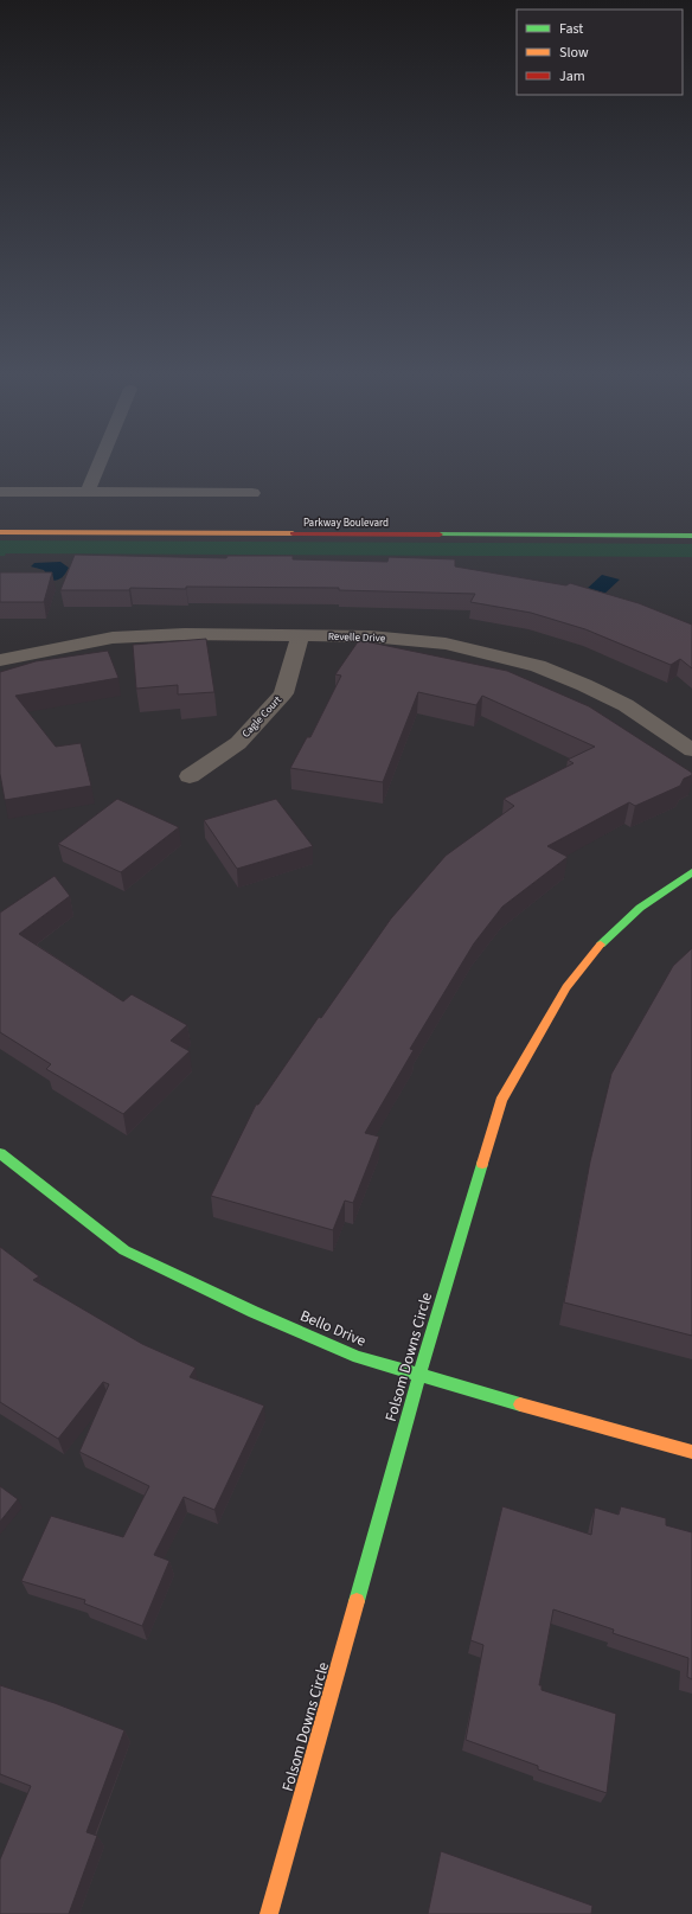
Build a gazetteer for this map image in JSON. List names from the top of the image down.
{
  "streets": {
    "street": [
      "Parkway Boulevard",
      "Revelle Drive",
      "Cagle Court",
      "Bello Drive",
      "Folsom Downs Circle"
    ]
  },
  "crossings": [
    ["Revelle Drive", "Cagle Court"],
    ["Bello Drive", "Folsom Downs Circle"]
  ],
  "legend": ["Fast", "Slow", "Jam"]
}
